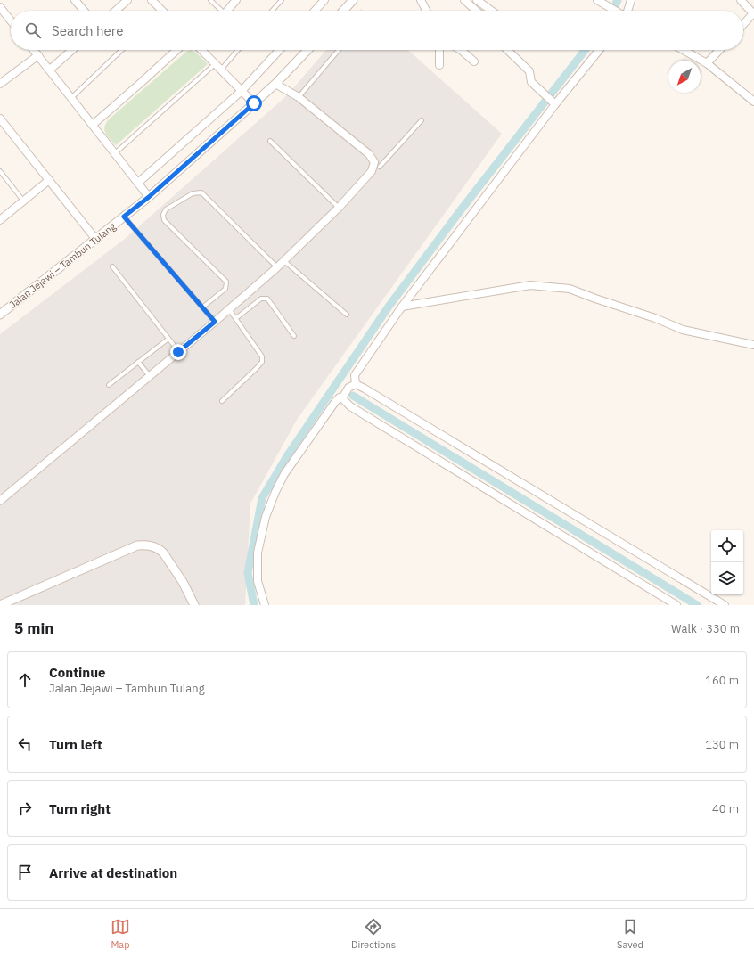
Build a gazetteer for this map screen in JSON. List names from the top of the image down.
{
  "streets": {
    "street": ["Jalan Jejawi – Tambun Tulang"]
  },
  "north": "bottom left",
  "page": {
    "search": "Search here",
    "heading": ["5 min", "Walk · 330 m"],
    "list": [
      ["Continue", "Jalan Jejawi – Tambun Tulang", "160 m"],
      ["Turn left", "130 m"],
      ["Turn right", "40 m"],
      "Arrive at destination"
    ],
    "nav": ["Map", "Directions", "Saved"]
  }
}
